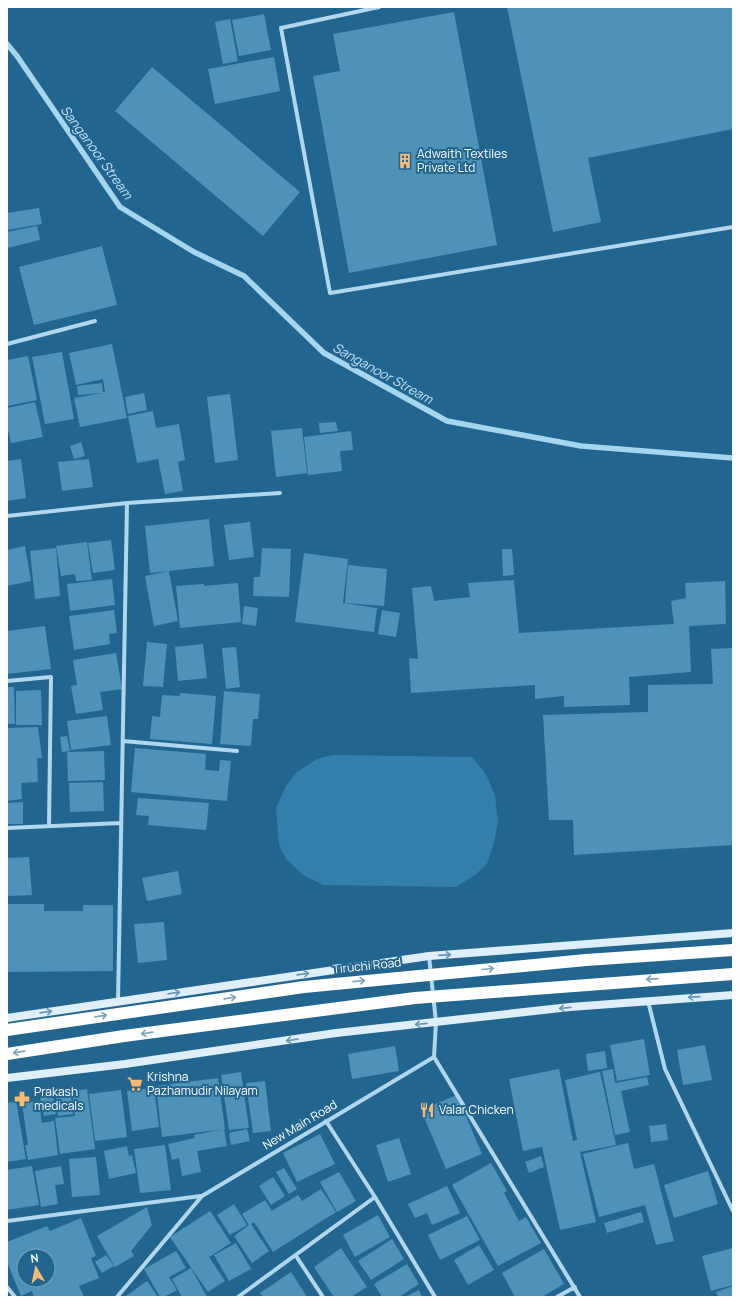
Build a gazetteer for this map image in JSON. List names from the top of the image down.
{
  "streets": {
    "highway": ["Tiruchi Road"],
    "street": ["New Main Road"]
  },
  "water": ["Sanganoor Stream"],
  "places": {
    "building": ["Adwaith Textiles Private Ltd"],
    "supermarket": ["Krishna Pazhamudir Nilayam"],
    "pharmacy": ["Prakash medicals"],
    "restaurant": ["Valar Chicken"]
  },
  "north": "top"
}
